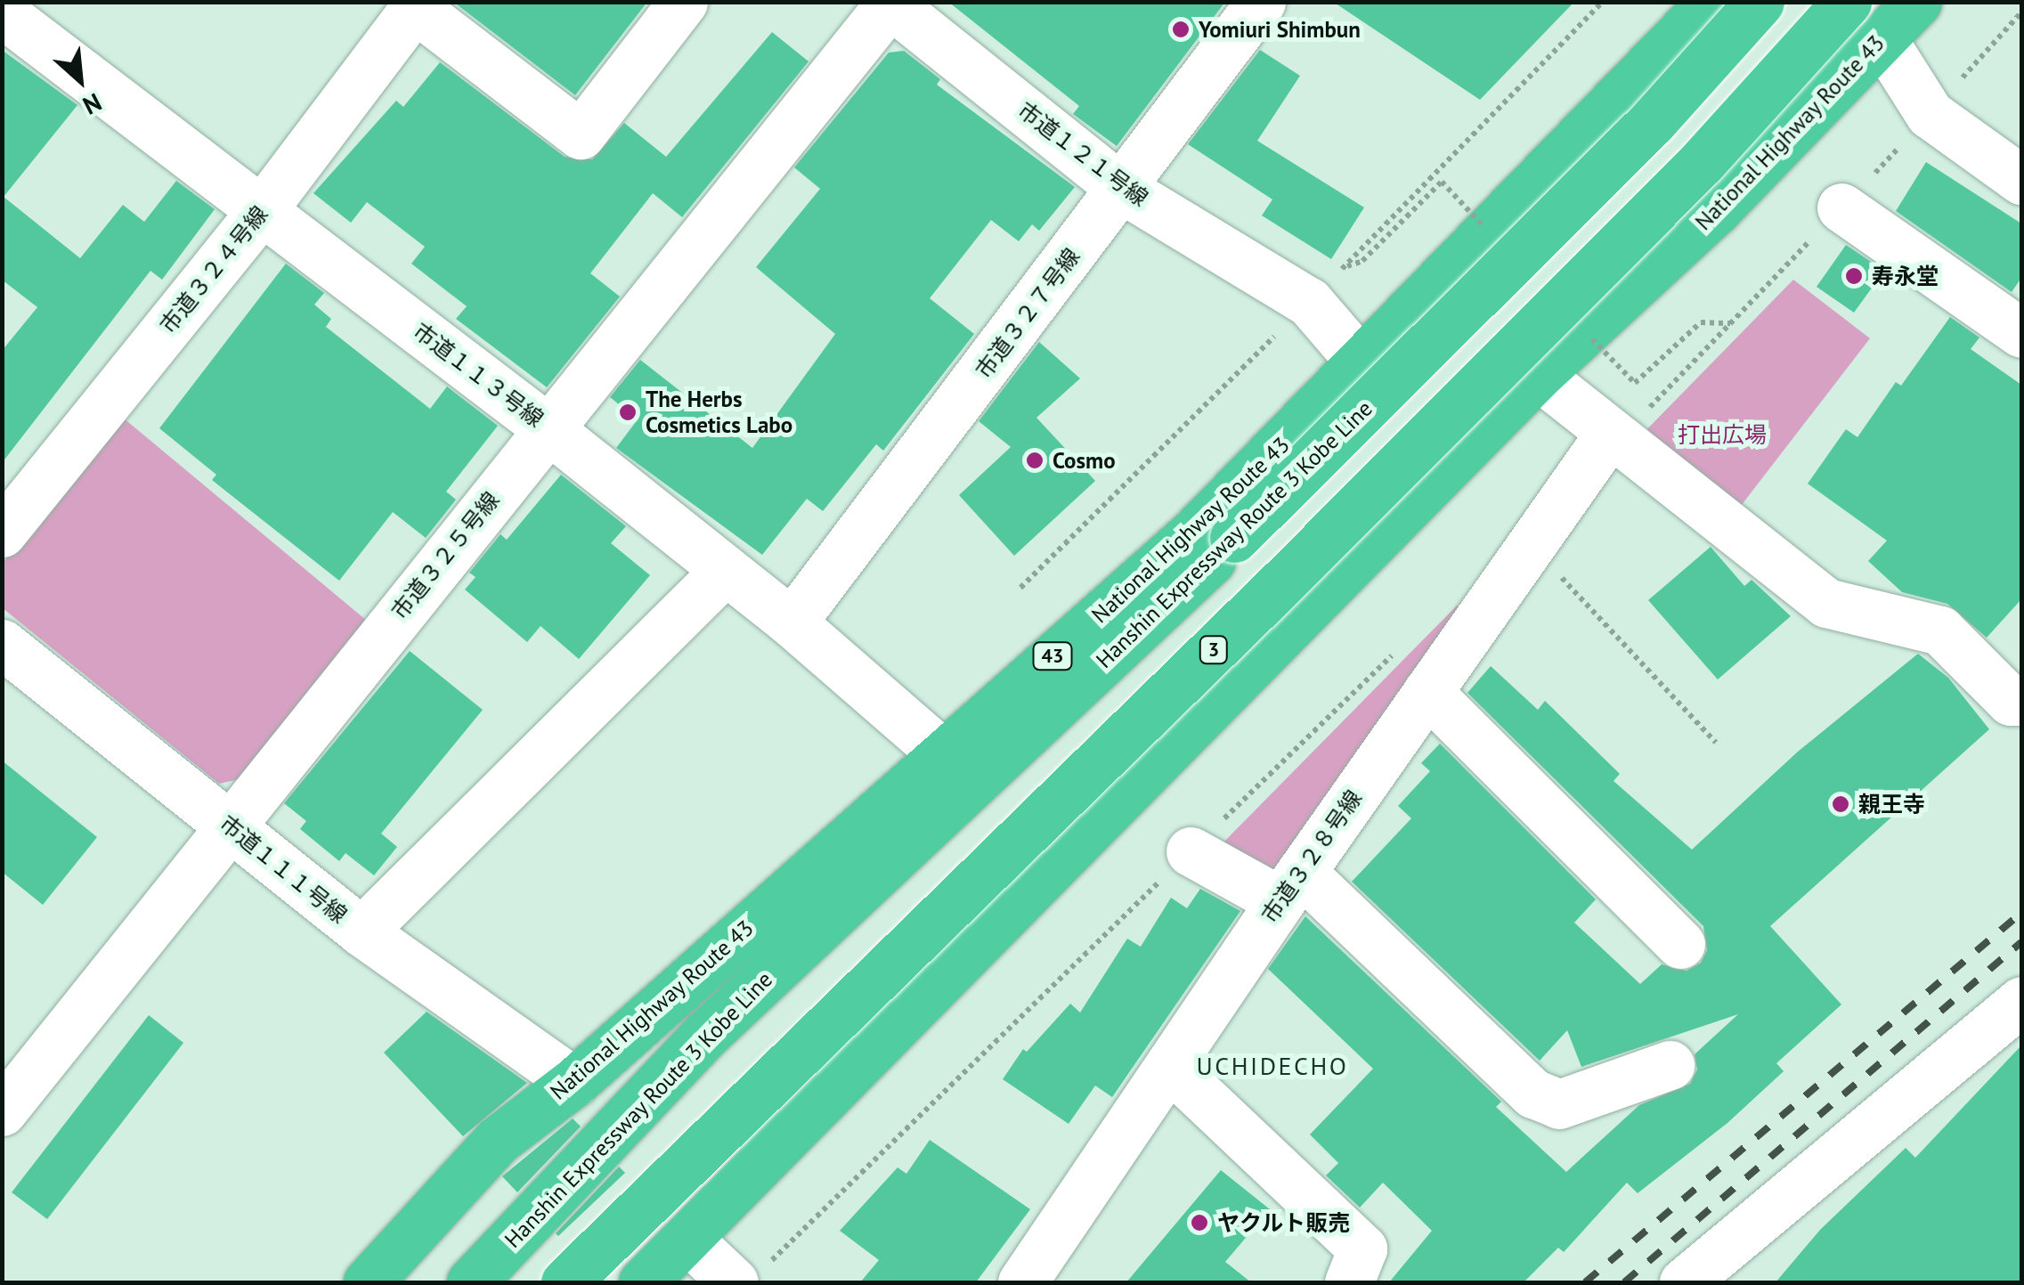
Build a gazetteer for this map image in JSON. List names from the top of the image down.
{
  "streets": {
    "highway": [
      "National Highway Route 43",
      "Hanshin Expressway Route 3 Kobe Line",
      "3",
      "43"
    ],
    "street": [
      "市道１２１号線",
      "市道３２４号線",
      "市道３２７号線",
      "市道１１３号線",
      "市道３２５号線",
      "市道３２８号線",
      "市道１１１号線"
    ]
  },
  "crossings": [
    ["National Highway Route 43", "市道１２１号線"],
    ["National Highway Route 43", "市道１１３号線"],
    ["National Highway Route 43", "市道１１１号線"],
    ["市道１２１号線", "市道３２７号線"],
    ["市道１２１号線", "市道３２５号線"],
    ["市道３２４号線", "市道１１３号線"],
    ["市道３２７号線", "市道１１３号線"],
    ["市道１１３号線", "市道３２５号線"],
    ["市道３２５号線", "市道１１１号線"]
  ],
  "districts": ["UCHIDECHO"],
  "parks": ["打出広場"],
  "places": [
    "Yomiuri Shimbun",
    "寿永堂",
    "The Herbs Cosmetics Labo",
    "Cosmo",
    "親王寺",
    "ヤクルト販売"
  ],
  "north": "bottom right"
}
